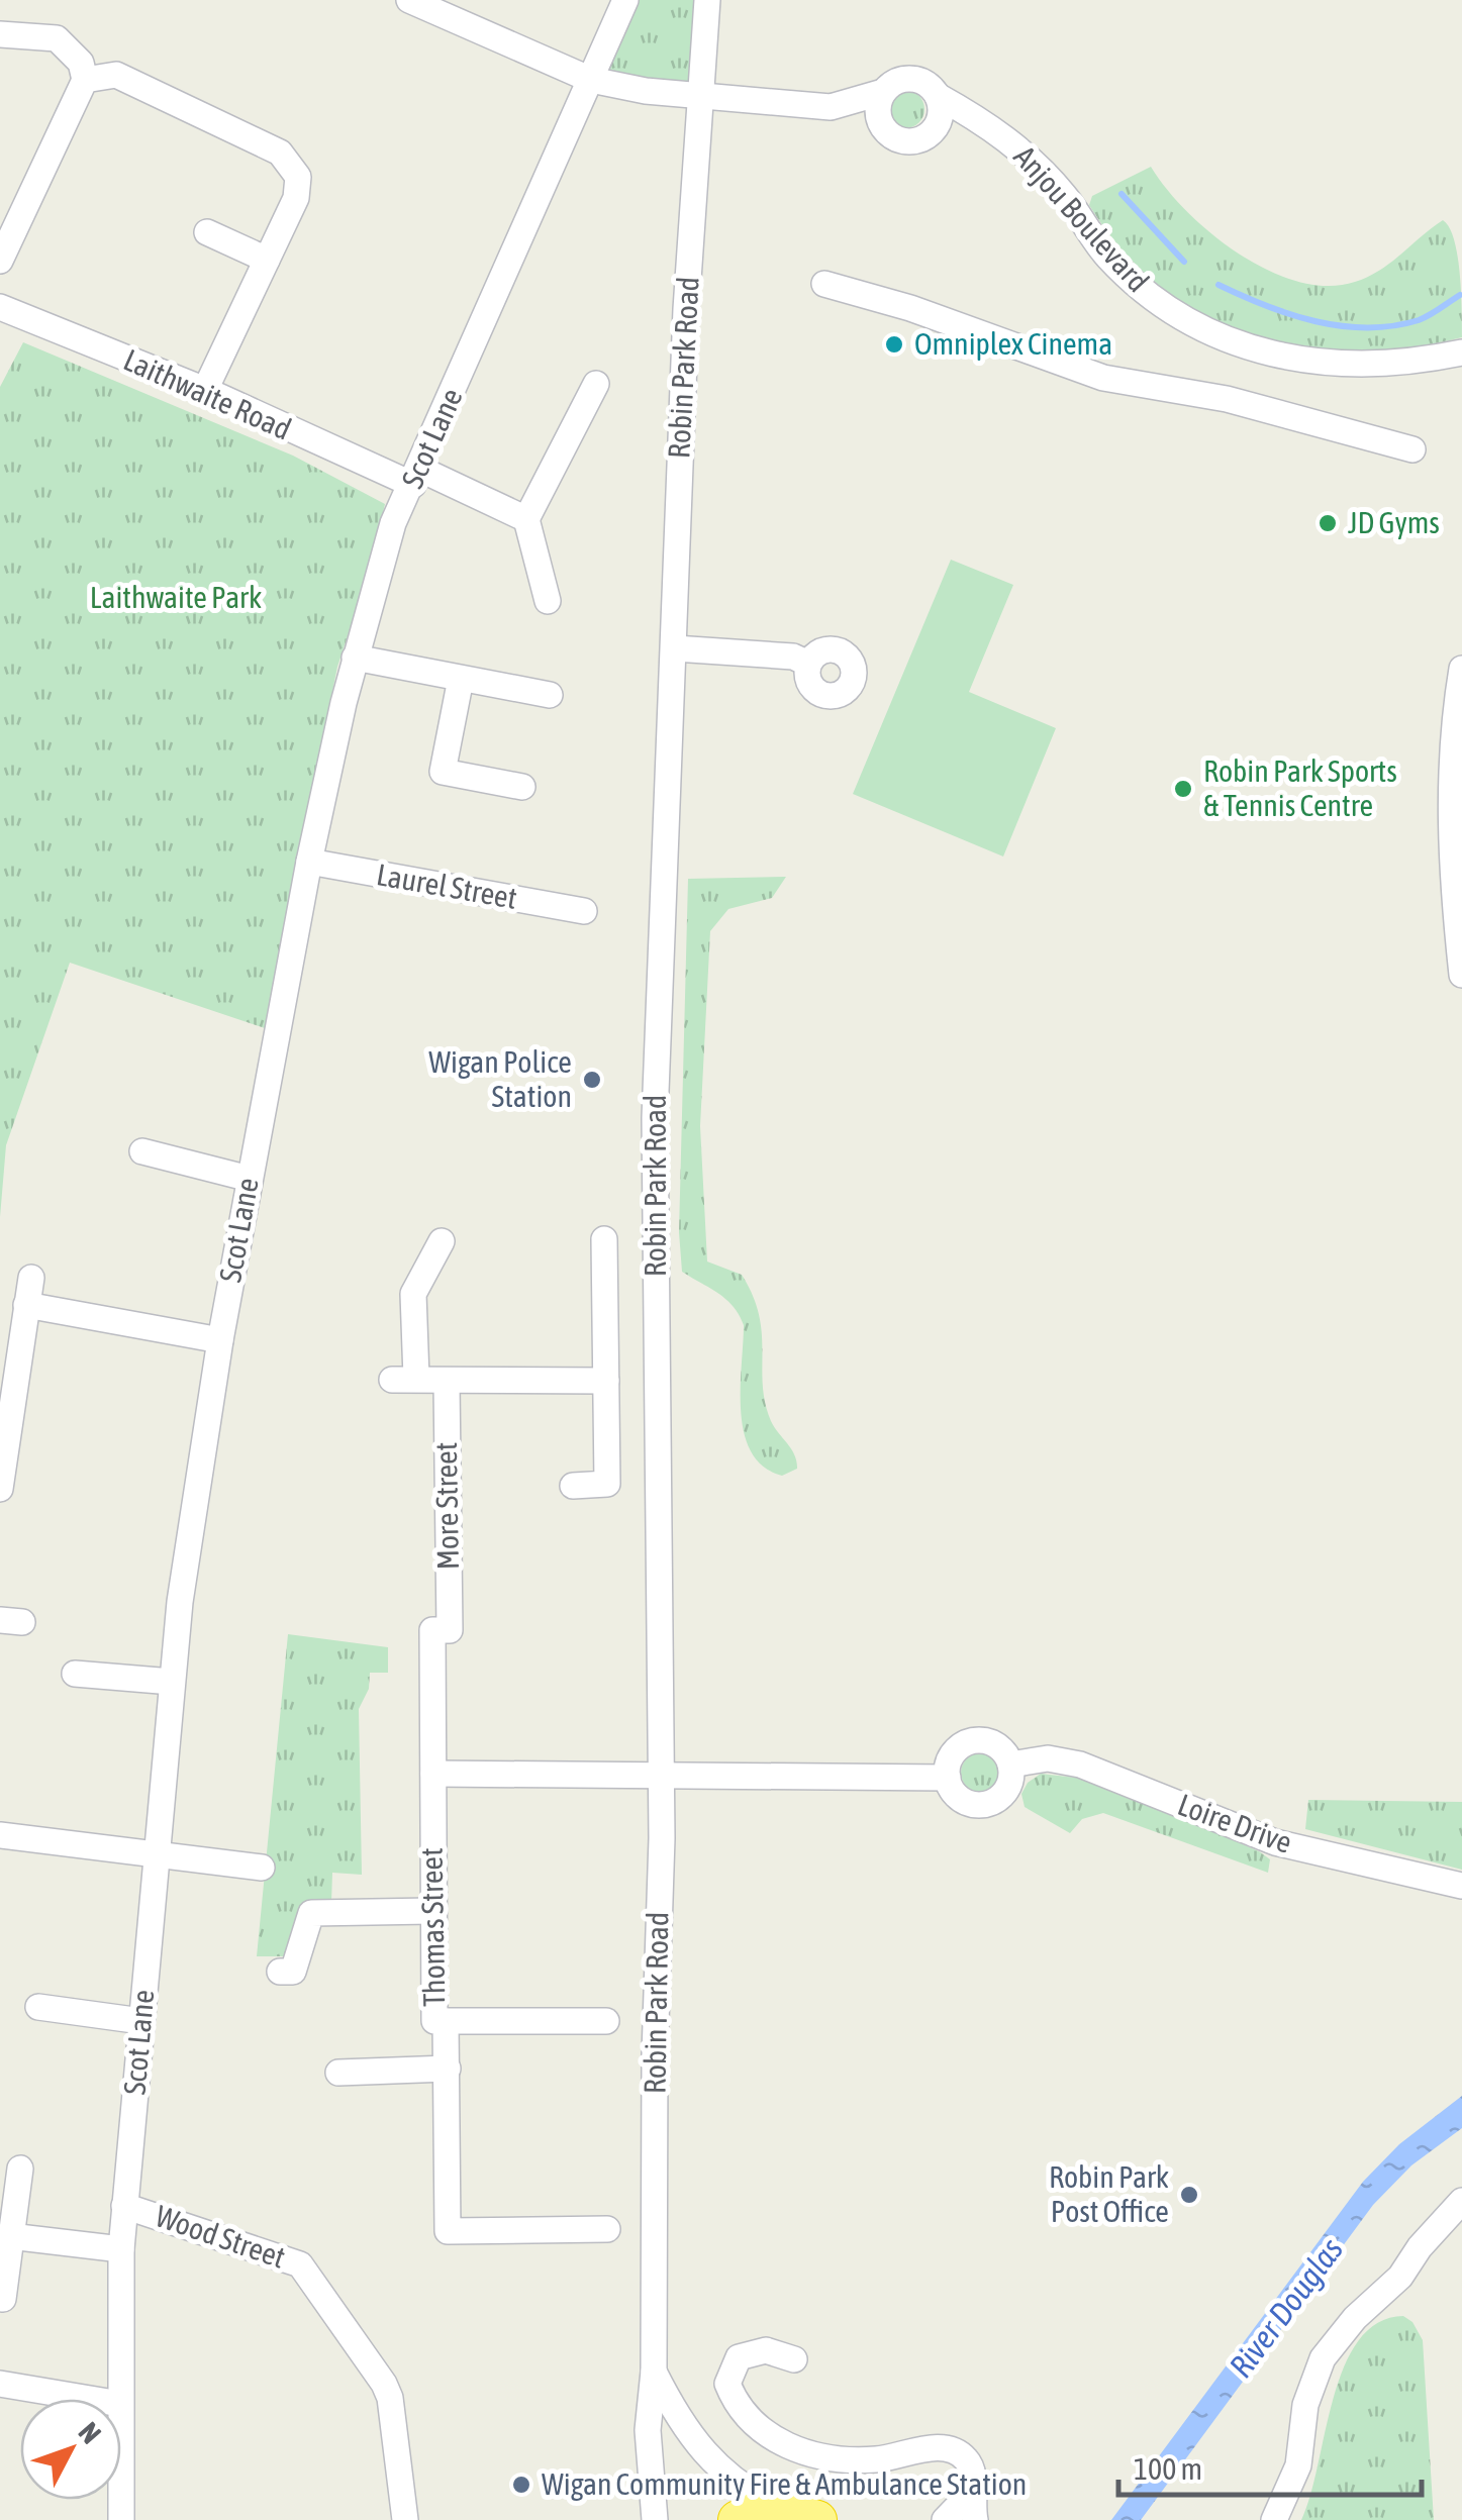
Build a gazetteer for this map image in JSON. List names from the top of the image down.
{
  "streets": {
    "street": [
      "Anjou Boulevard",
      "Robin Park Road",
      "Laithwaite Road",
      "Scot Lane",
      "Laurel Street",
      "More Street",
      "Loire Drive",
      "Thomas Street",
      "Wood Street"
    ]
  },
  "crossings": [
    ["Anjou Boulevard", "Robin Park Road"],
    ["Anjou Boulevard", "Scot Lane"],
    ["Laithwaite Road", "Scot Lane"],
    ["Scot Lane", "Laurel Street"],
    ["Scot Lane", "Wood Street"],
    ["More Street", "Thomas Street"]
  ],
  "water": ["River Douglas"],
  "parks": ["Laithwaite Park"],
  "places": [
    "Omniplex Cinema",
    "JD Gyms",
    "Robin Park Sports & Tennis Centre",
    "Wigan Police Station",
    "Robin Park Post Office",
    "Wigan Community Fire & Ambulance Station"
  ],
  "scale_bar": "100 m",
  "north": "top right"
}
